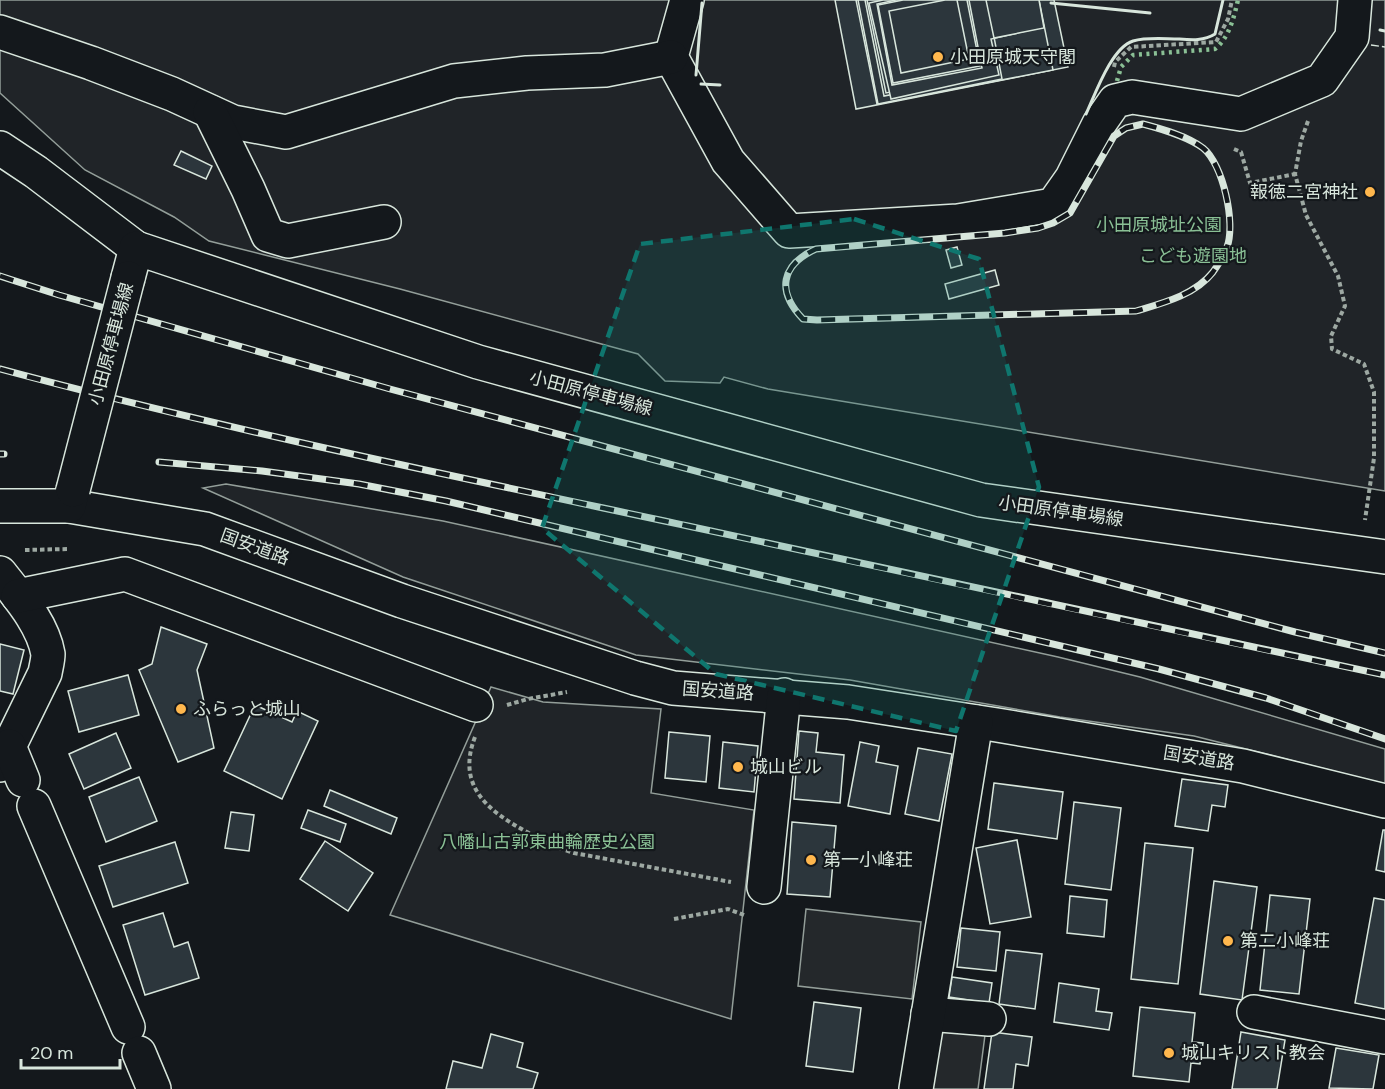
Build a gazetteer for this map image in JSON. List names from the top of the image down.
{
  "streets": {
    "street": ["小田原停車場線", "国安道路"]
  },
  "crossings": [
    ["小田原停車場線", "国安道路"]
  ],
  "parks": ["小田原城址公園", "こども遊園地", "八幡山古郭東曲輪歴史公園"],
  "places": [
    "小田原城天守閣",
    "報徳二宮神社",
    "ふらっと城山",
    "城山ビル",
    "第一小峰荘",
    "第二小峰荘",
    "城山キリスト教会"
  ],
  "scale_bar": "20 m"
}
